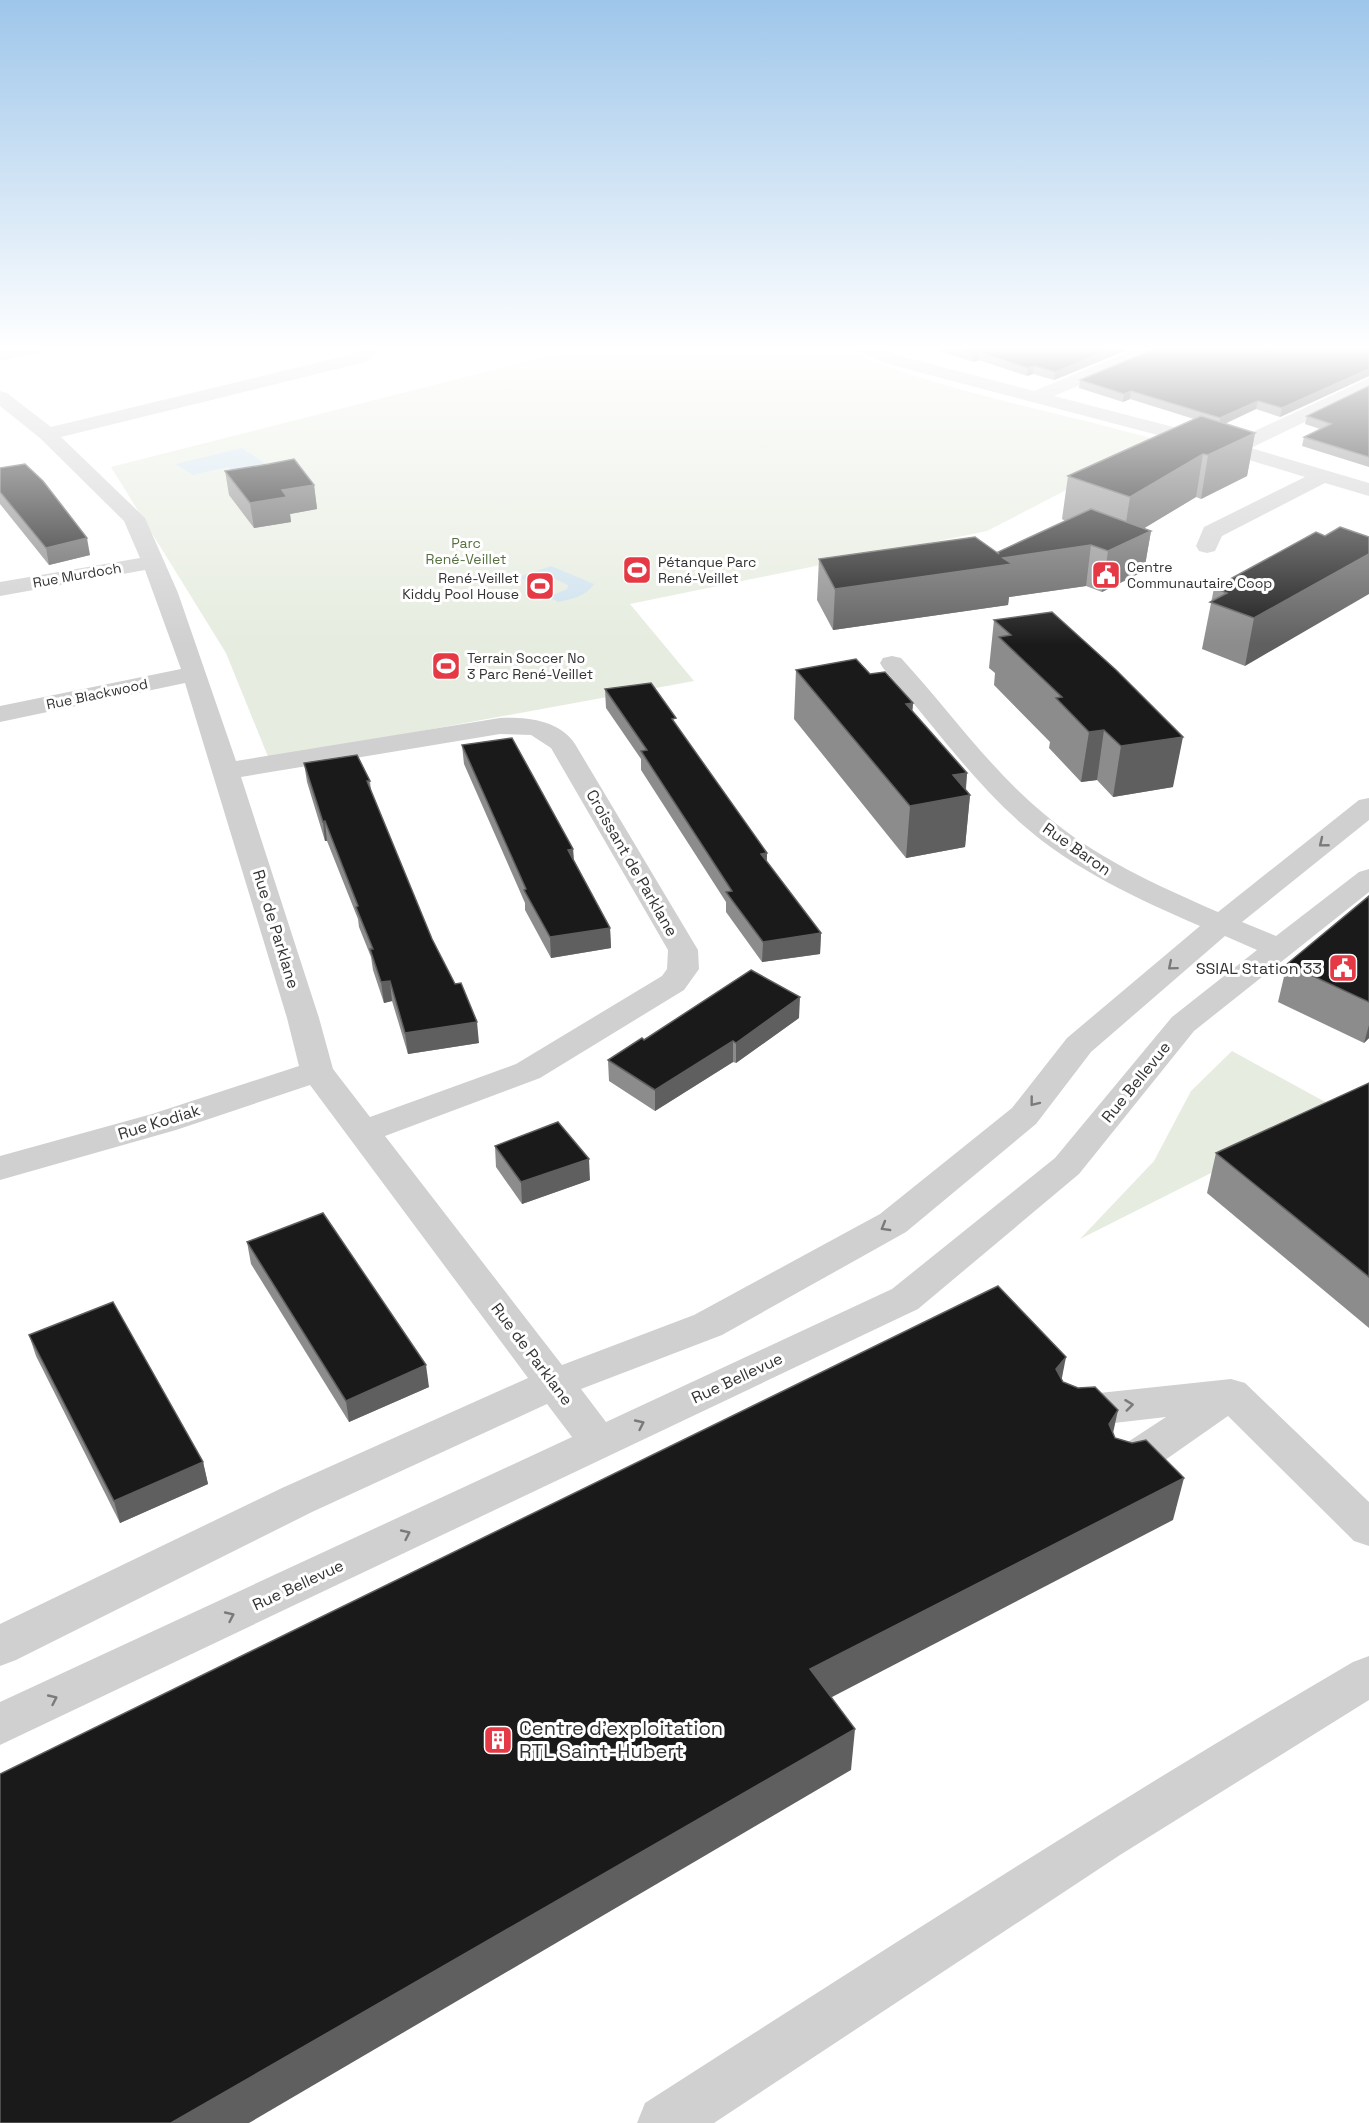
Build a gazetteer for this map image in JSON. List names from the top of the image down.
{
  "streets": {
    "street": [
      "Rue Murdoch",
      "Rue Blackwood",
      "Rue Baron",
      "Croissant de Parklane",
      "Rue de Parklane",
      "Rue Bellevue",
      "Rue Kodiak"
    ]
  },
  "crossings": [
    ["Rue Murdoch", "Rue de Parklane"],
    ["Rue Blackwood", "Rue de Parklane"],
    ["Rue Baron", "Rue Bellevue"],
    ["Croissant de Parklane", "Rue de Parklane"],
    ["Rue de Parklane", "Rue Bellevue"],
    ["Rue de Parklane", "Rue Kodiak"]
  ],
  "parks": ["Parc René-Veillet"],
  "places": {
    "sports": ["Pétanque Parc René-Veillet", "René-Veillet Kiddy Pool House", "Terrain Soccer No 3 Parc René-Veillet"],
    "public building": ["Centre Communautaire Coop", "SSIAL Station 33"],
    "building": ["Centre d'exploitation RTL Saint-Hubert"]
  }
}
